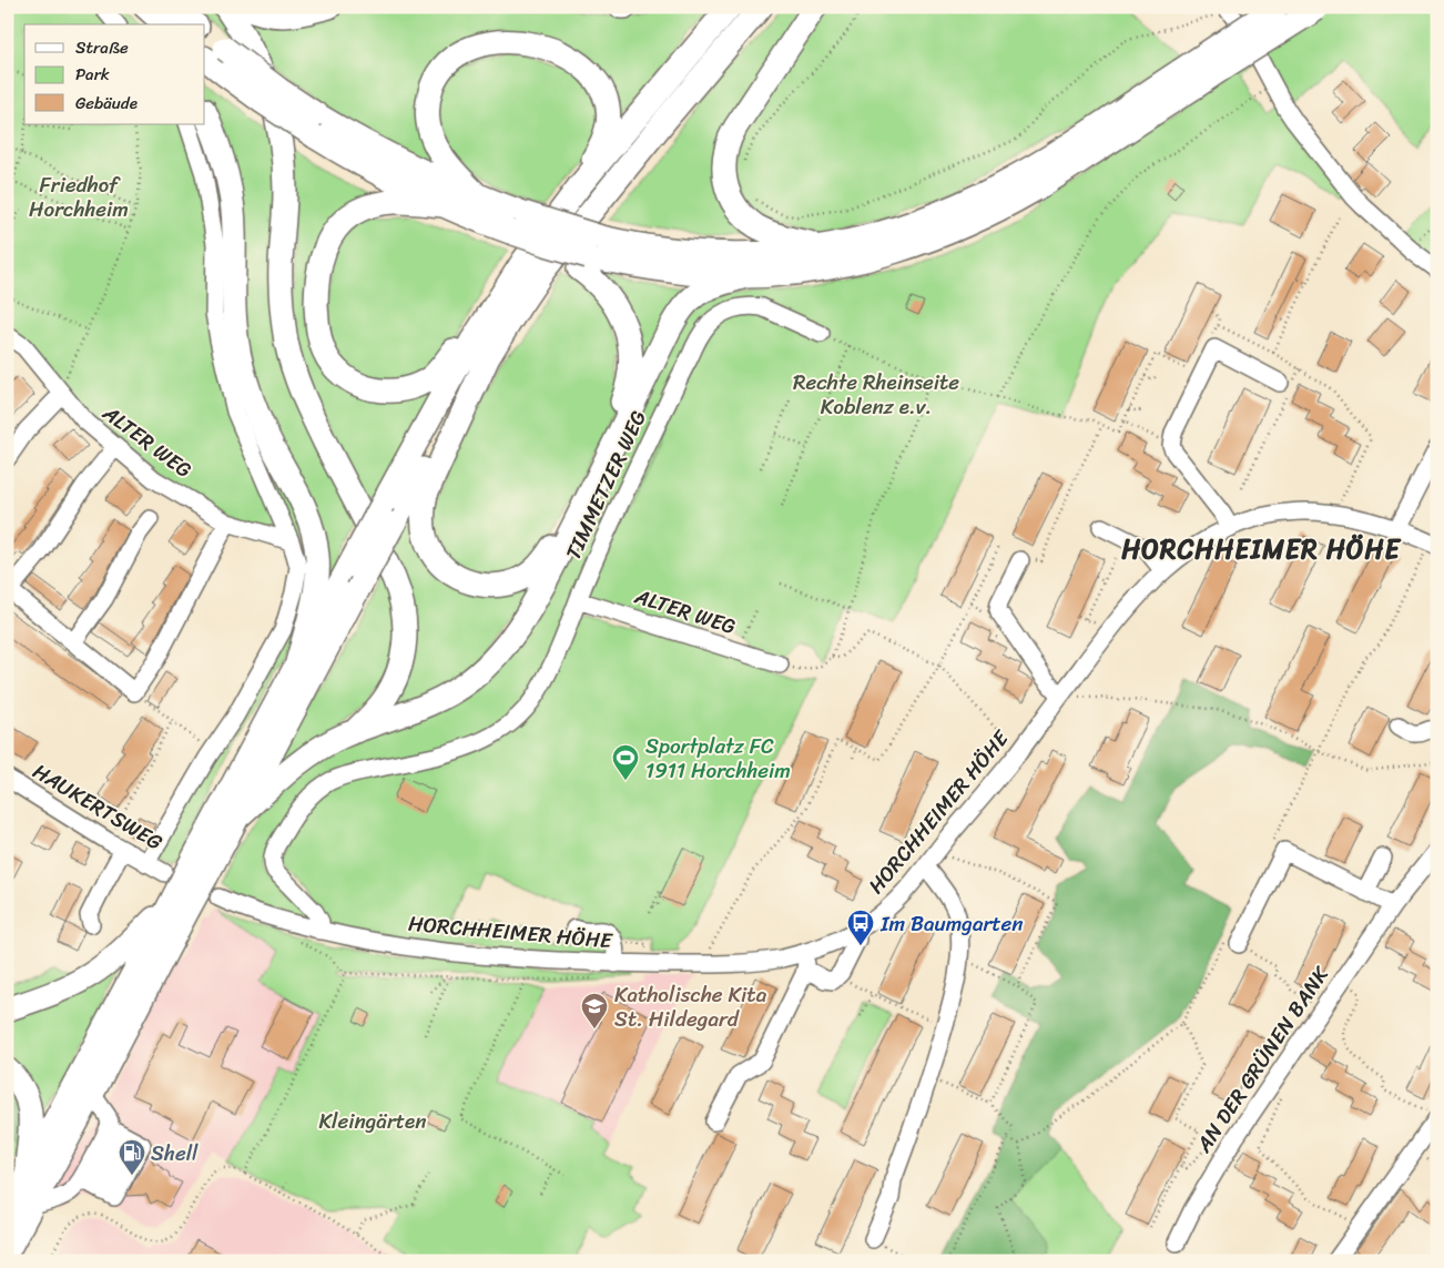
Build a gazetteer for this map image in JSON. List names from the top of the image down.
{
  "streets": {
    "street": [
      "ALTER WEG",
      "TIMMETZER WEG",
      "HAUKERTSWEG",
      "HORCHHEIMER HÖHE",
      "AN DER GRÜNEN BANK"
    ]
  },
  "crossings": [
    ["ALTER WEG", "TIMMETZER WEG"],
    ["TIMMETZER WEG", "HORCHHEIMER HÖHE"]
  ],
  "districts": ["HORCHHEIMER HÖHE"],
  "parks": ["Friedhof Horchheim", "Rechte Rheinseite Koblenz e.v.", "Kleingärten"],
  "places": {
    "sports": ["Sportplatz FC 1911 Horchheim"],
    "bus stop": ["Im Baumgarten"],
    "school or university": ["Katholische Kita St. Hildegard"],
    "fuel station": ["Shell"]
  },
  "legend": ["Straße", "Park", "Gebäude"]
}
